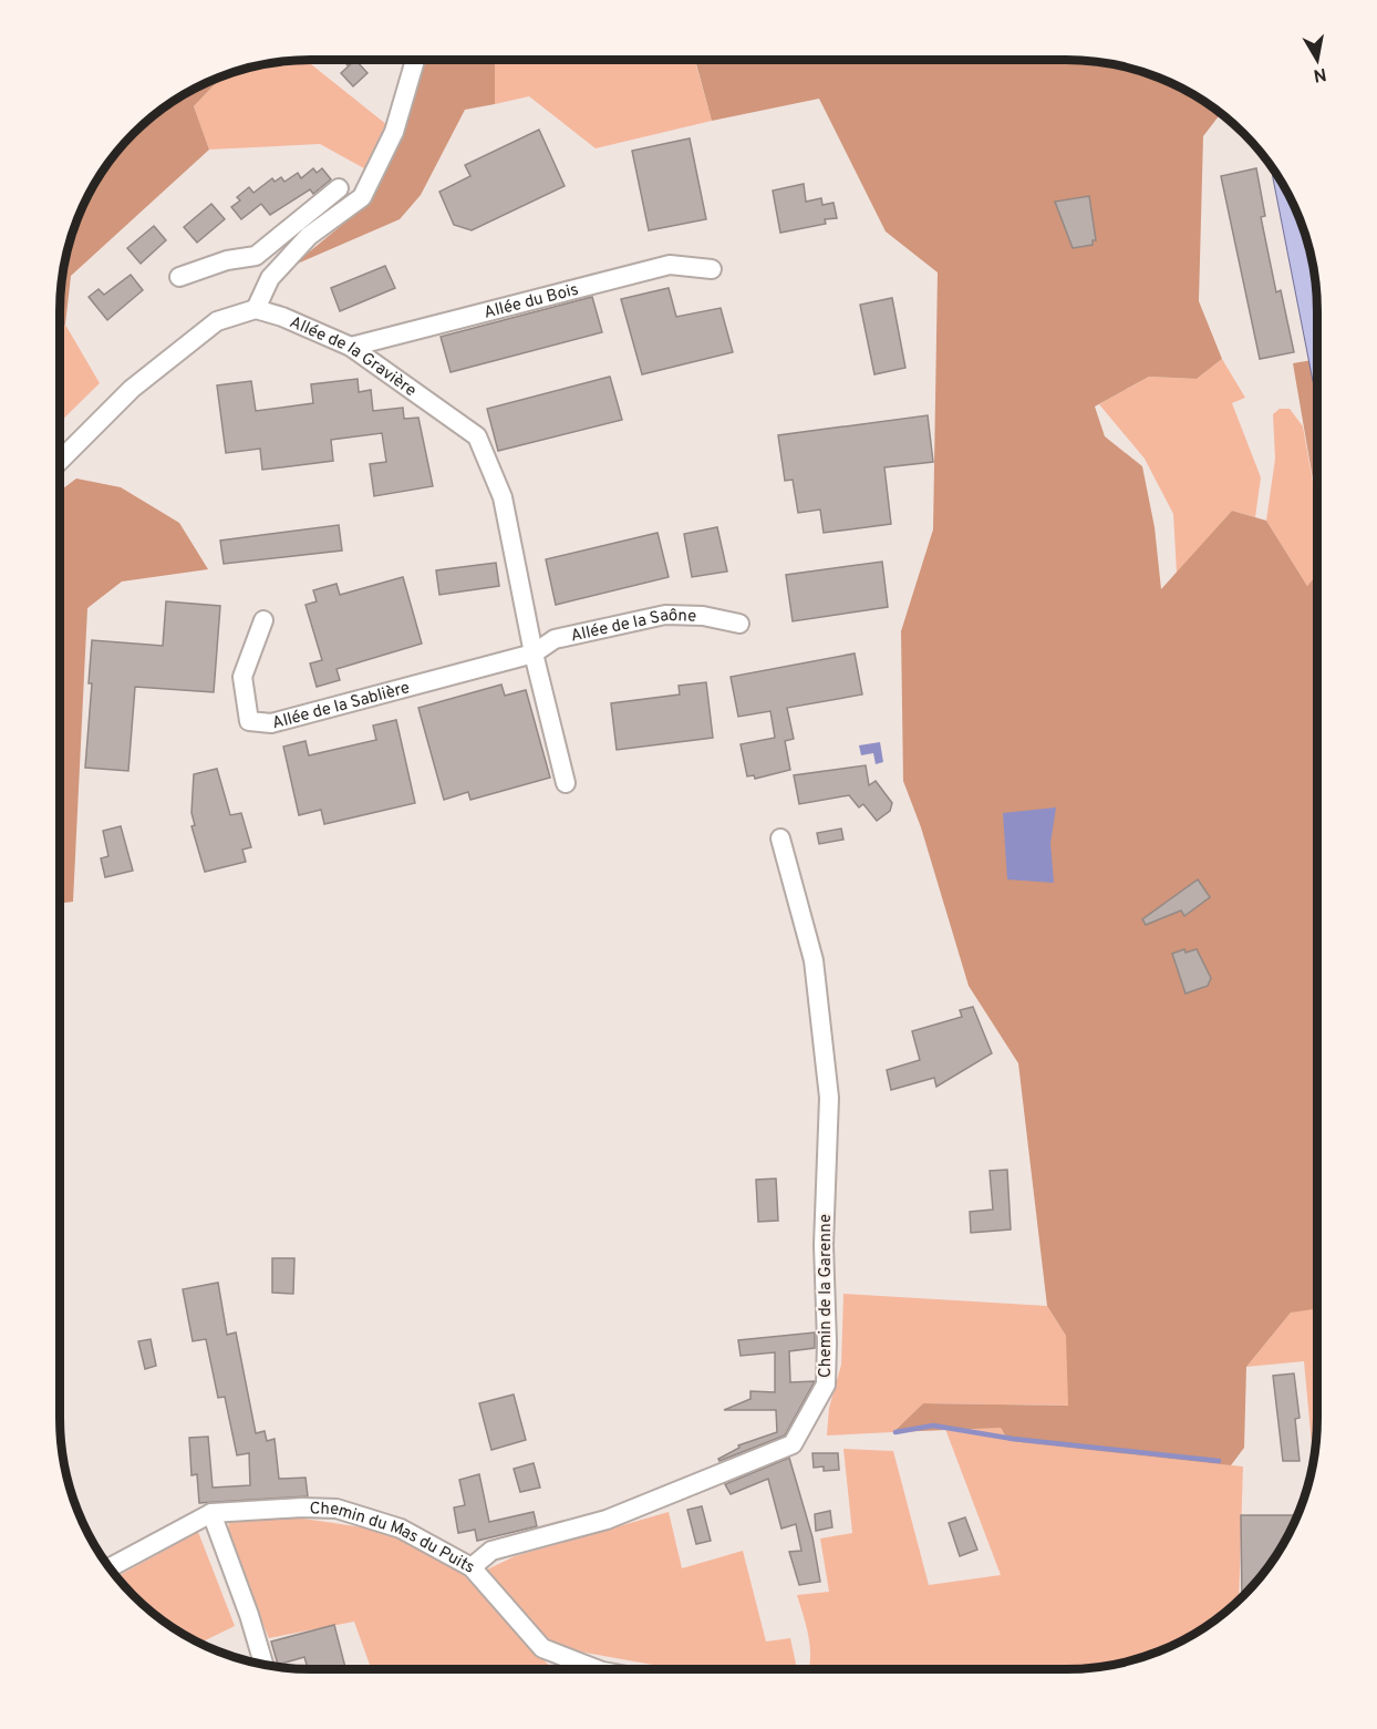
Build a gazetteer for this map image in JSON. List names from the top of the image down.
{
  "streets": {
    "street": [
      "Allée du Bois",
      "Allée de la Gravière",
      "Allée de la Saône",
      "Allée de la Sablière",
      "Chemin de la Garenne",
      "Chemin du Mas du Puits"
    ]
  },
  "crossings": [
    ["Allée du Bois", "Allée de la Gravière"],
    ["Allée de la Gravière", "Allée de la Saône"],
    ["Allée de la Gravière", "Allée de la Sablière"],
    ["Allée de la Saône", "Allée de la Sablière"],
    ["Chemin de la Garenne", "Chemin du Mas du Puits"]
  ],
  "north": "bottom"
}
